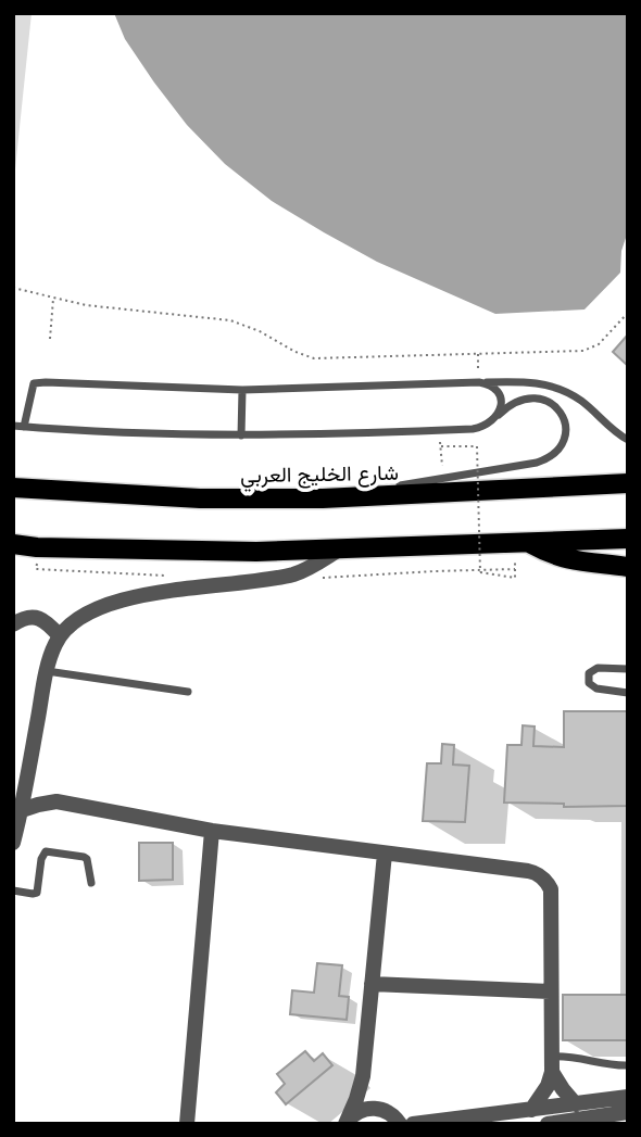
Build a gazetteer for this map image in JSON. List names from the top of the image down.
{
  "streets": {
    "main road": ["شارع الخليج العربي"]
  }
}
